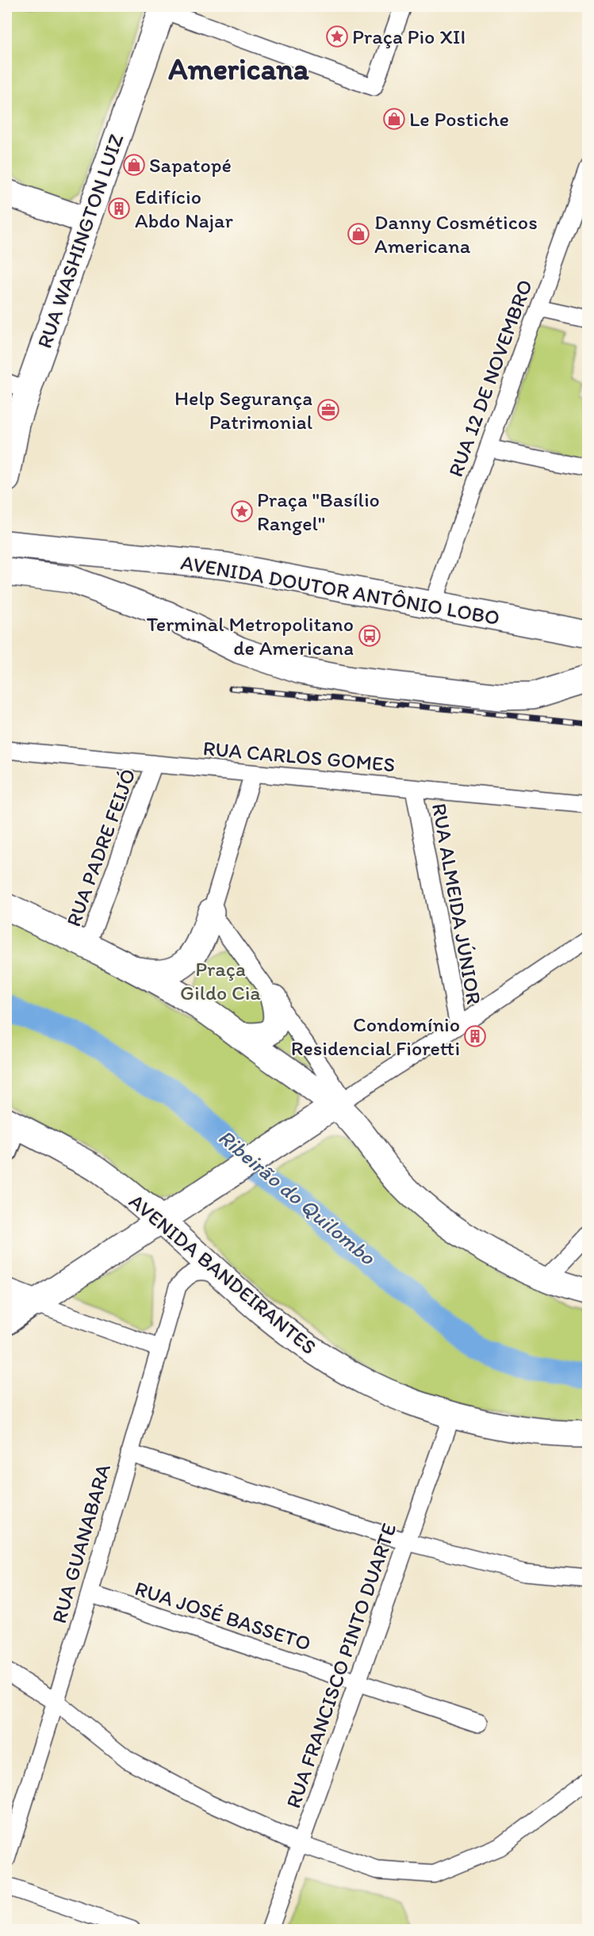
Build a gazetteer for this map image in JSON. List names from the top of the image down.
{
  "streets": {
    "main road": ["RUA WASHINGTON LUIZ", "AVENIDA DOUTOR ANTÔNIO LOBO", "AVENIDA BANDEIRANTES"],
    "street": [
      "RUA 12 DE NOVEMBRO",
      "RUA CARLOS GOMES",
      "RUA PADRE FEIJÓ",
      "RUA ALMEIDA JÚNIOR",
      "RUA GUANABARA",
      "RUA JOSÉ BASSETO",
      "RUA FRANCISCO PINTO DUARTE"
    ]
  },
  "crossings": [
    ["RUA 12 DE NOVEMBRO", "AVENIDA DOUTOR ANTÔNIO LOBO"],
    ["RUA CARLOS GOMES", "RUA PADRE FEIJÓ"],
    ["RUA CARLOS GOMES", "RUA ALMEIDA JÚNIOR"],
    ["AVENIDA BANDEIRANTES", "RUA GUANABARA"],
    ["AVENIDA BANDEIRANTES", "RUA FRANCISCO PINTO DUARTE"],
    ["RUA GUANABARA", "RUA JOSÉ BASSETO"],
    ["RUA JOSÉ BASSETO", "RUA FRANCISCO PINTO DUARTE"]
  ],
  "districts": ["Americana"],
  "water": ["Ribeirão do Quilombo"],
  "parks": ["Praça Gildo Cia"],
  "places": {
    "place": ["Praça Pio XII", "Praça \"Basílio Rangel\""],
    "shop": ["Le Postiche", "Sapatopé", "Danny Cosméticos Americana"],
    "building": ["Edifício Abdo Najar", "Condomínio Residencial Fioretti"],
    "office": ["Help Segurança Patrimonial"],
    "bus stop": ["Terminal Metropolitano de Americana"]
  }
}
